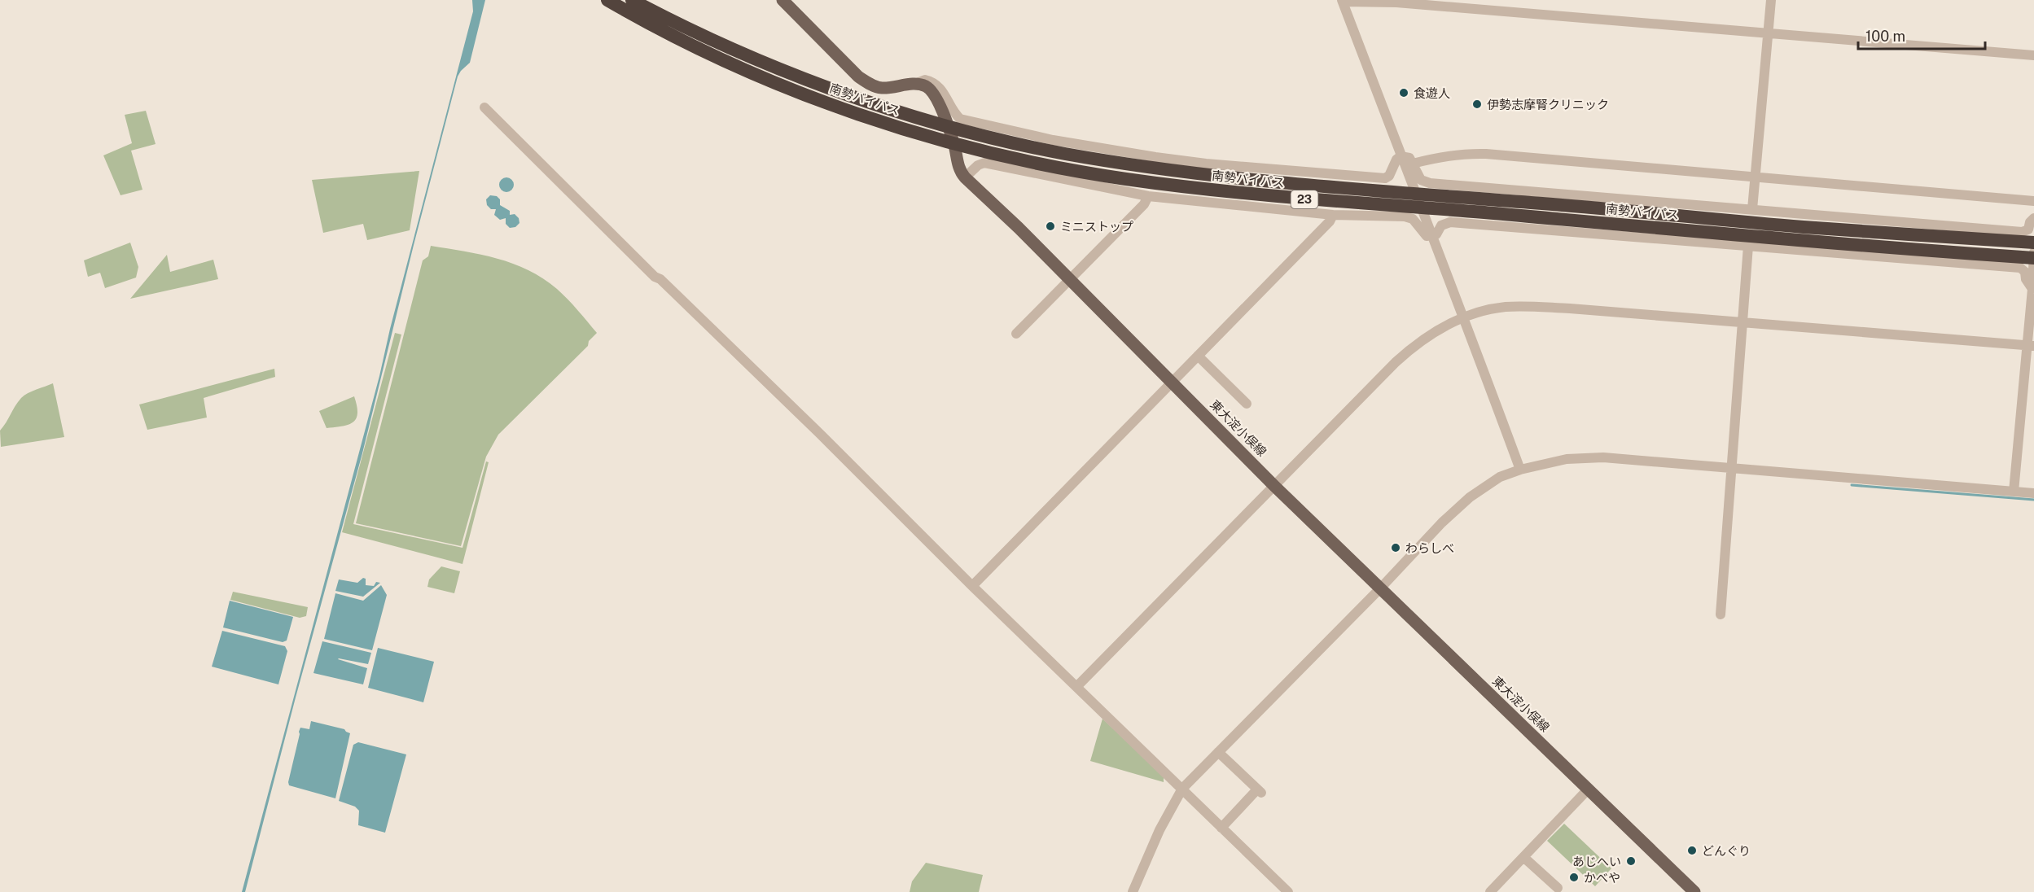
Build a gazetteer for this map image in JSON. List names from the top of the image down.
{
  "streets": {
    "highway": ["南勢バイパス", "23"],
    "main road": ["東大淀小俣線"]
  },
  "crossings": [
    ["南勢バイパス", "東大淀小俣線"]
  ],
  "places": [
    "食遊人",
    "伊勢志摩腎クリニック",
    "ミニストップ",
    "わらしべ",
    "どんぐり",
    "あじへい",
    "かべや"
  ],
  "scale_bar": "100 m"
}
